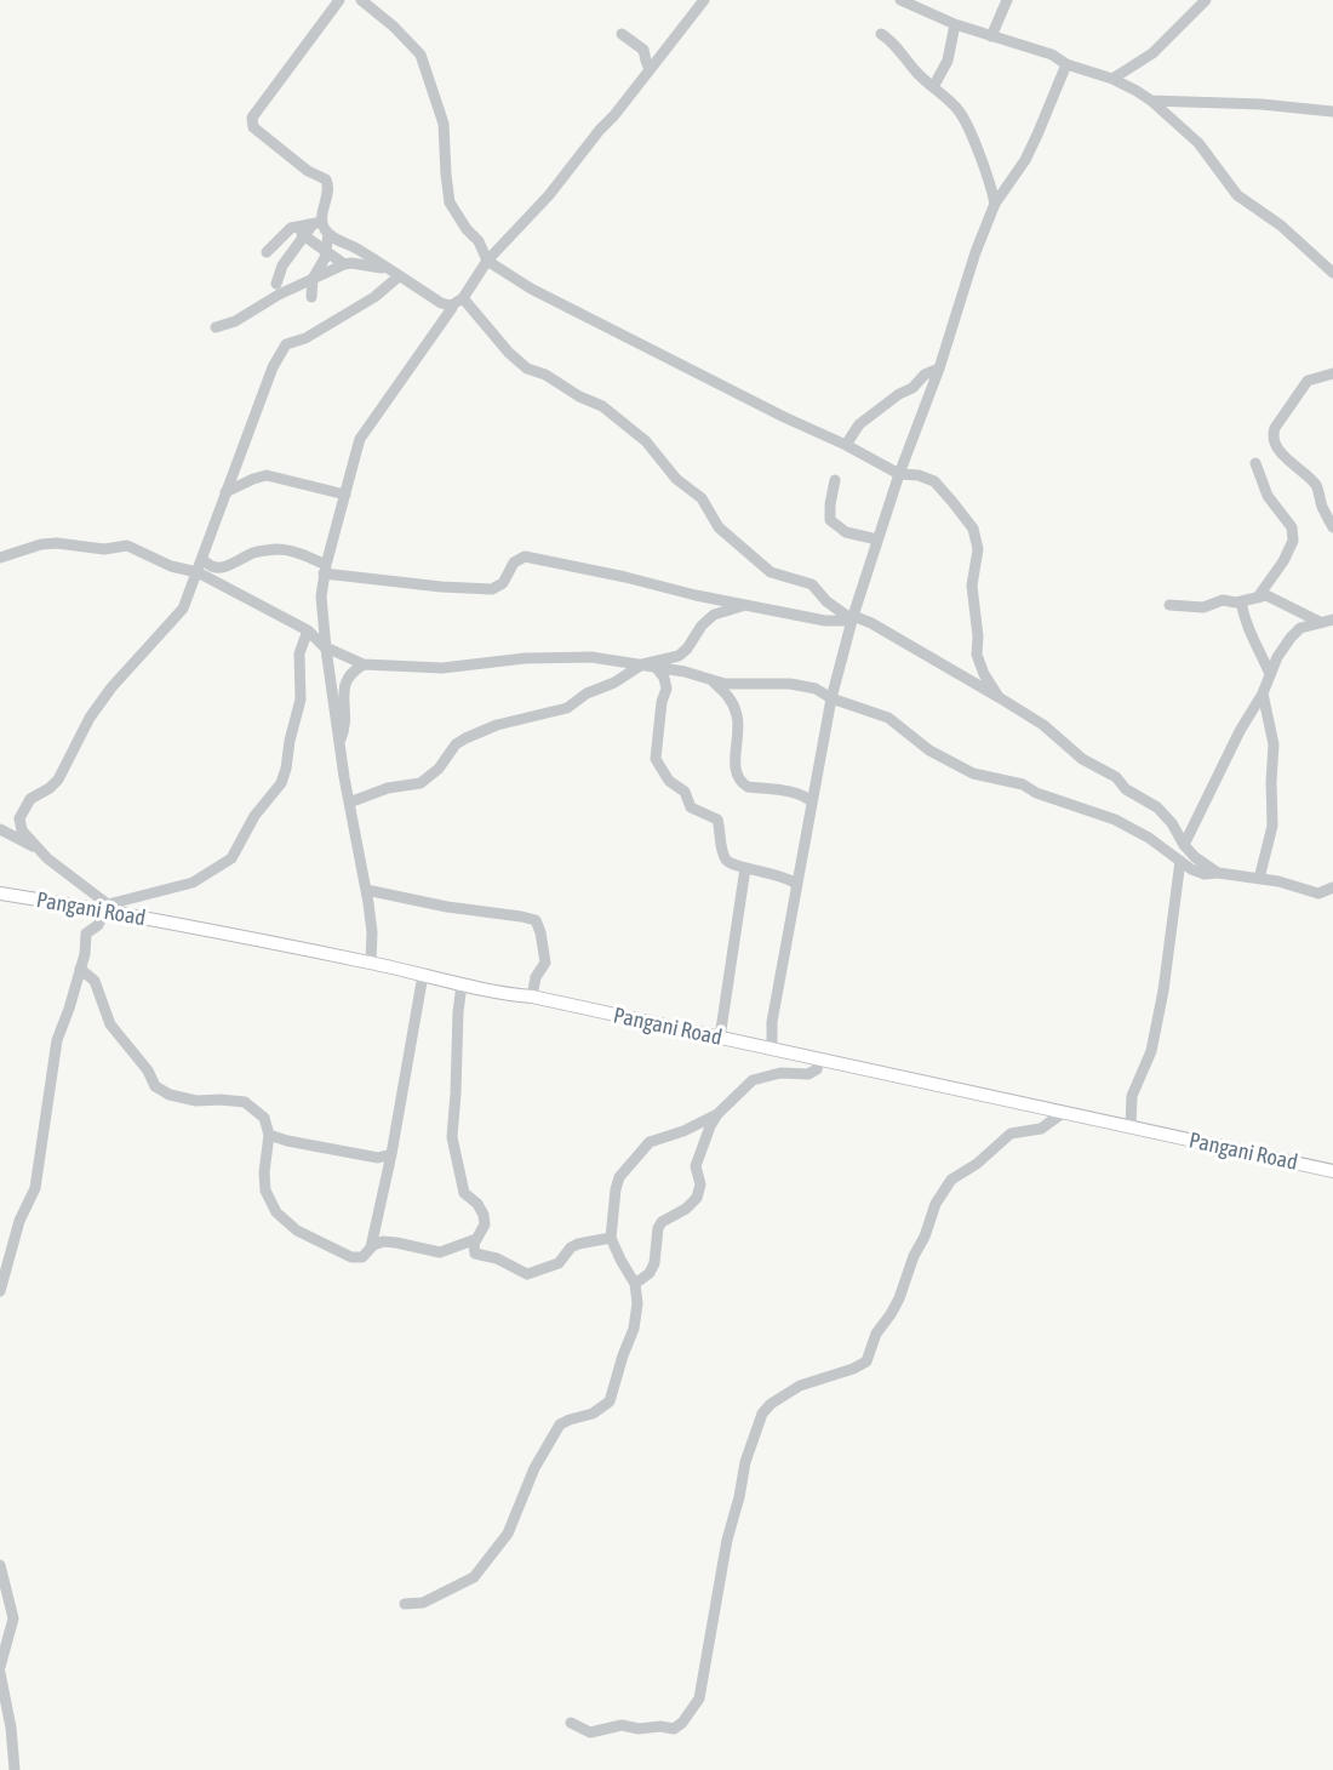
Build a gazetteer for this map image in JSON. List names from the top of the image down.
{
  "streets": {
    "main road": ["Pangani Road"]
  }
}
